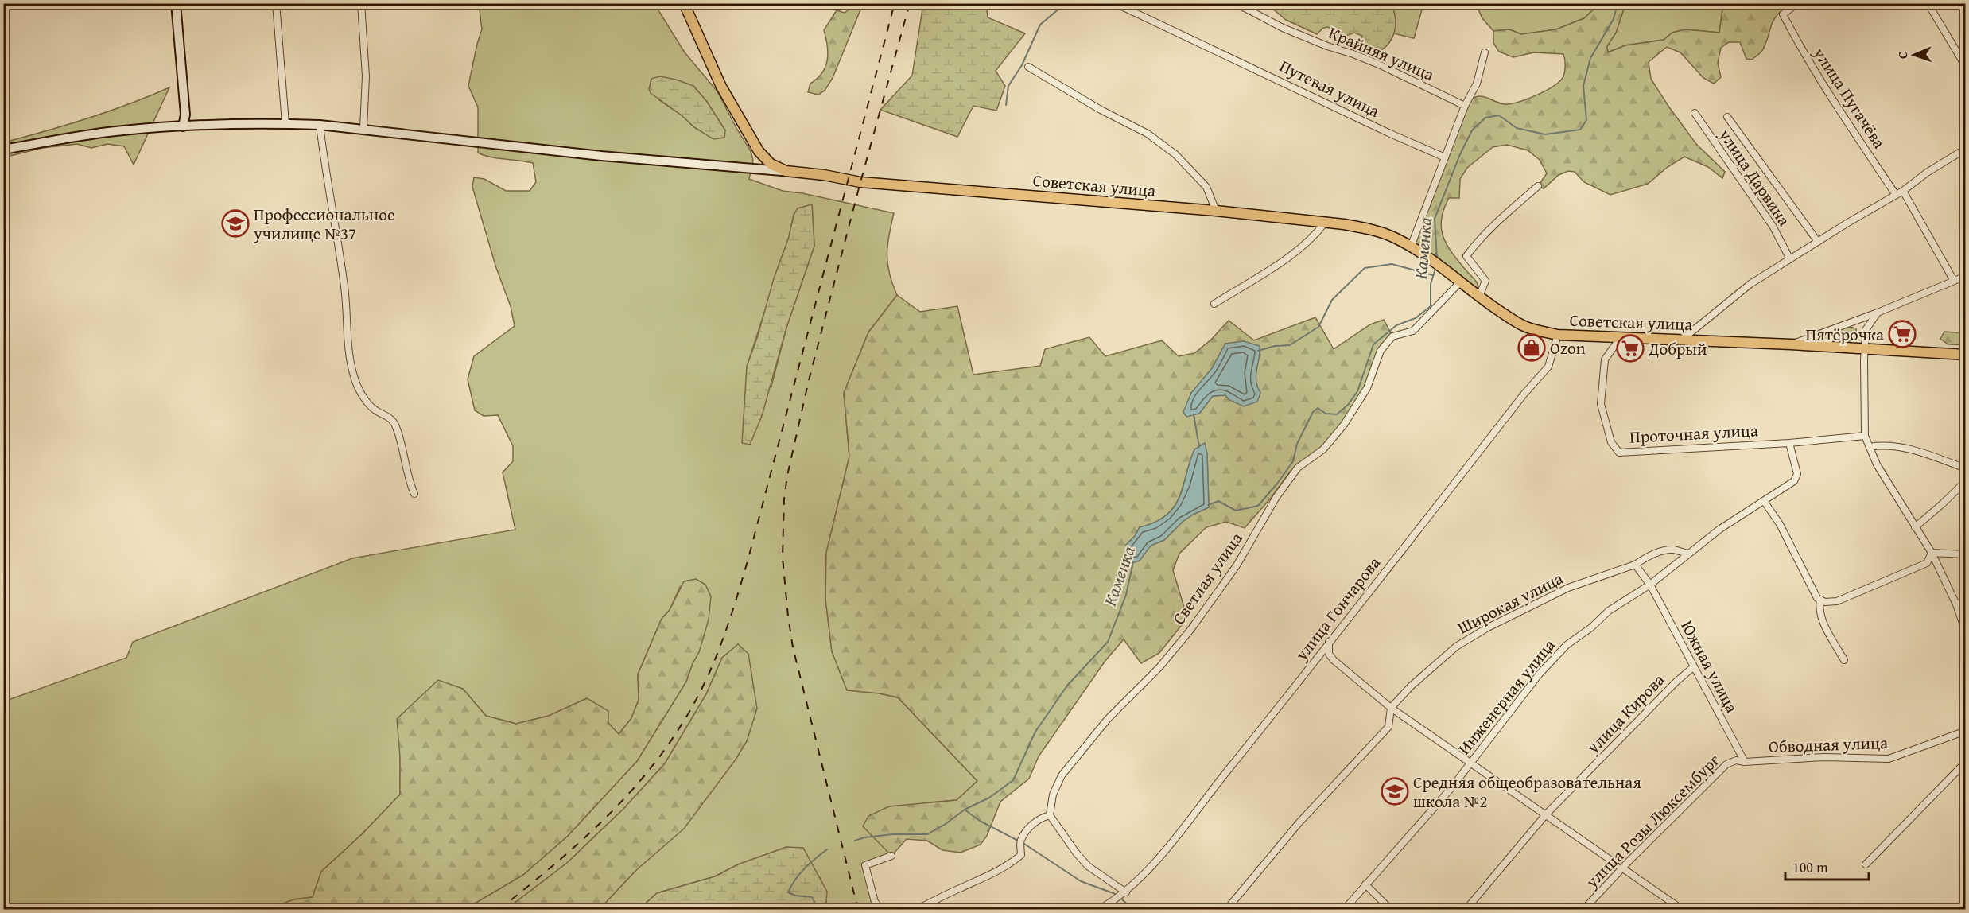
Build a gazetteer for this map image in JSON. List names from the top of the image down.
{
  "streets": {
    "main road": ["Советская улица"],
    "street": [
      "Крайняя улица",
      "Путевая улица",
      "улица Пугачёва",
      "улица Дарвина",
      "Проточная улица",
      "Светлая улица",
      "Широкая улица",
      "улица Гончарова",
      "Южная улица",
      "Инженерная улица",
      "улица Кирова",
      "Обводная улица",
      "улица Розы Люксембург"
    ]
  },
  "crossings": [
    ["Советская улица", "Проточная улица"],
    ["Советская улица", "Светлая улица"],
    ["Советская улица", "улица Гончарова"],
    ["Южная улица", "Инженерная улица"],
    ["Южная улица", "улица Кирова"],
    ["Южная улица", "Обводная улица"],
    ["Южная улица", "улица Розы Люксембург"],
    ["Обводная улица", "улица Розы Люксембург"]
  ],
  "water": ["Каменка"],
  "places": {
    "school or university": ["Профессиональное училище №37", "Средняя общеобразовательная школа №2"],
    "supermarket": ["Пятёрочка", "Добрый"],
    "shop": ["Ozon"]
  },
  "scale_bar": "100 m",
  "north": "left"
}
